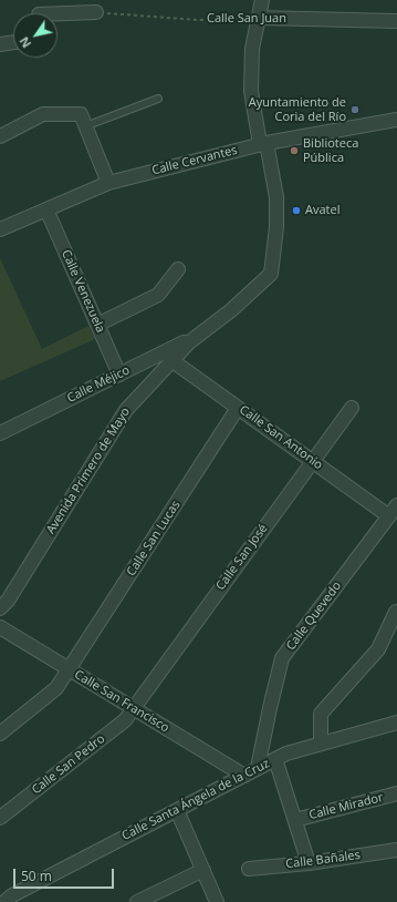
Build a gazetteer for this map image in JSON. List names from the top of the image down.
{
  "streets": {
    "street": [
      "Calle San Juan",
      "Calle Cervantes",
      "Calle Venezuela",
      "Calle Méjico",
      "Calle San Antonio",
      "Avenida Primero de Mayo",
      "Calle San Lucas",
      "Calle San José",
      "Calle Quevedo",
      "Calle San Francisco",
      "Calle San Pedro",
      "Calle Santa Ángela de la Cruz",
      "Calle Mirador",
      "Calle Bañales"
    ]
  },
  "crossings": [
    ["Calle San Juan", "Avenida Primero de Mayo"],
    ["Calle Cervantes", "Calle Venezuela"],
    ["Calle Cervantes", "Avenida Primero de Mayo"],
    ["Calle Venezuela", "Calle Méjico"],
    ["Calle Méjico", "Avenida Primero de Mayo"],
    ["Calle San Antonio", "Avenida Primero de Mayo"],
    ["Calle San Antonio", "Calle San Lucas"],
    ["Calle San Antonio", "Calle San José"],
    ["Calle San Antonio", "Calle Quevedo"],
    ["Calle San Lucas", "Calle San Francisco"],
    ["Calle San José", "Calle San Francisco"],
    ["Calle San José", "Calle San Pedro"],
    ["Calle Quevedo", "Calle Santa Ángela de la Cruz"],
    ["Calle San Francisco", "Calle San Pedro"],
    ["Calle San Francisco", "Calle Santa Ángela de la Cruz"]
  ],
  "places": ["Ayuntamiento de Coria del Río", "Biblioteca Pública", "Avatel"],
  "scale_bar": "50 m",
  "north": "bottom left"
}
